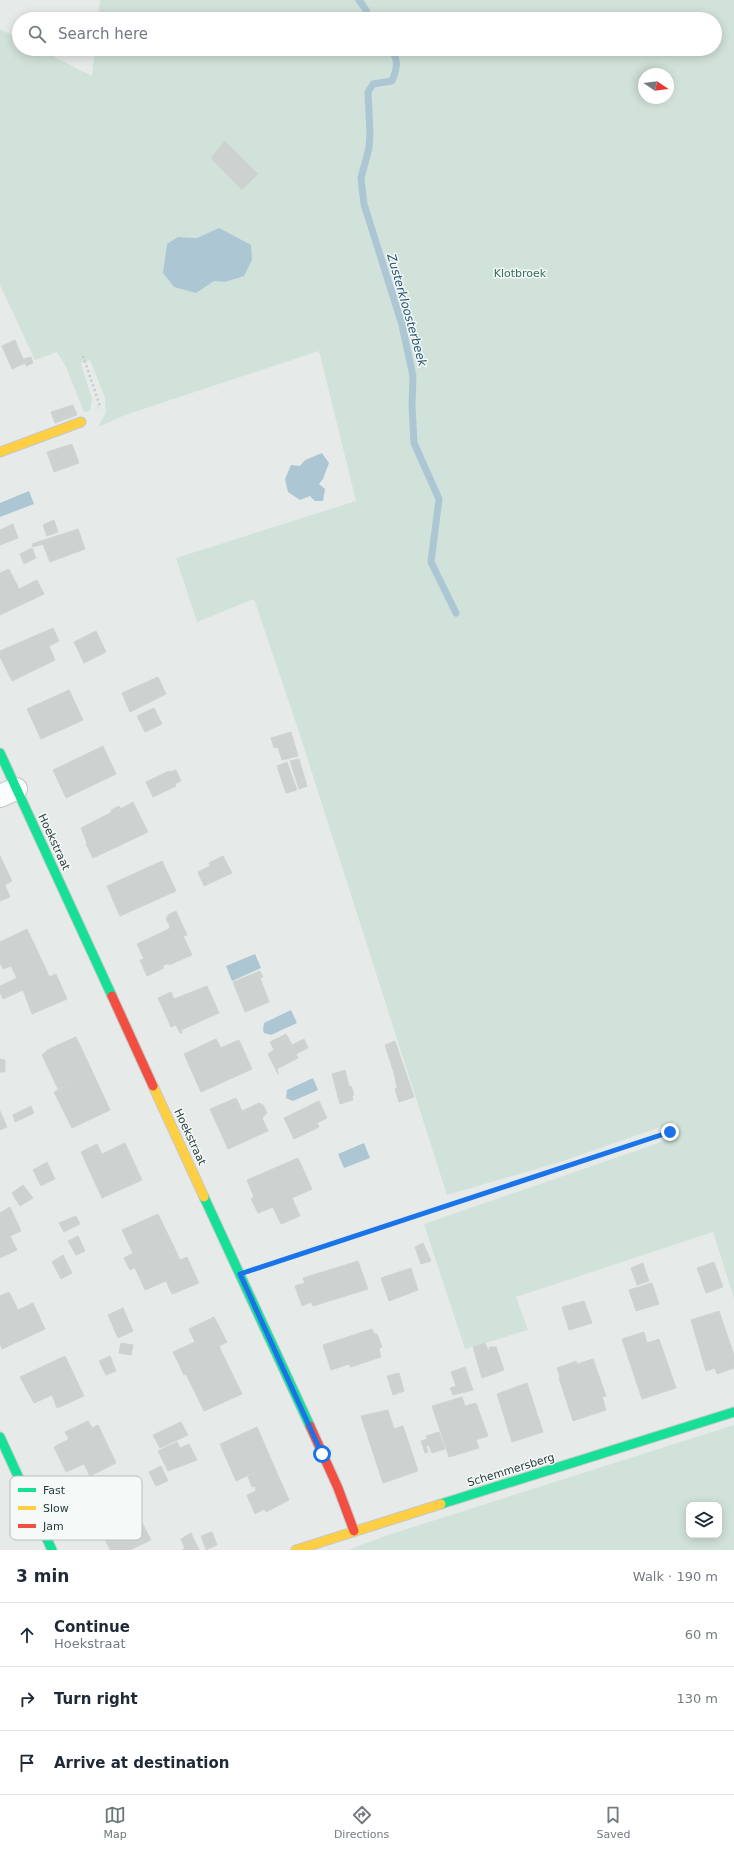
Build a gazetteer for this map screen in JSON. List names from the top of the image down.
{
  "streets": {
    "street": ["Hoekstraat", "Schemmersberg"]
  },
  "crossings": [
    ["Hoekstraat", "Schemmersberg"]
  ],
  "water": ["Zusterkloosterbeek"],
  "parks": ["Klotbroek"],
  "legend": ["Fast", "Slow", "Jam"],
  "north": "right",
  "page": {
    "search": "Search here",
    "heading": ["3 min", "Walk · 190 m"],
    "list": [
      ["Continue", "Hoekstraat", "60 m"],
      ["Turn right", "130 m"],
      "Arrive at destination"
    ],
    "nav": ["Map", "Directions", "Saved"]
  }
}
